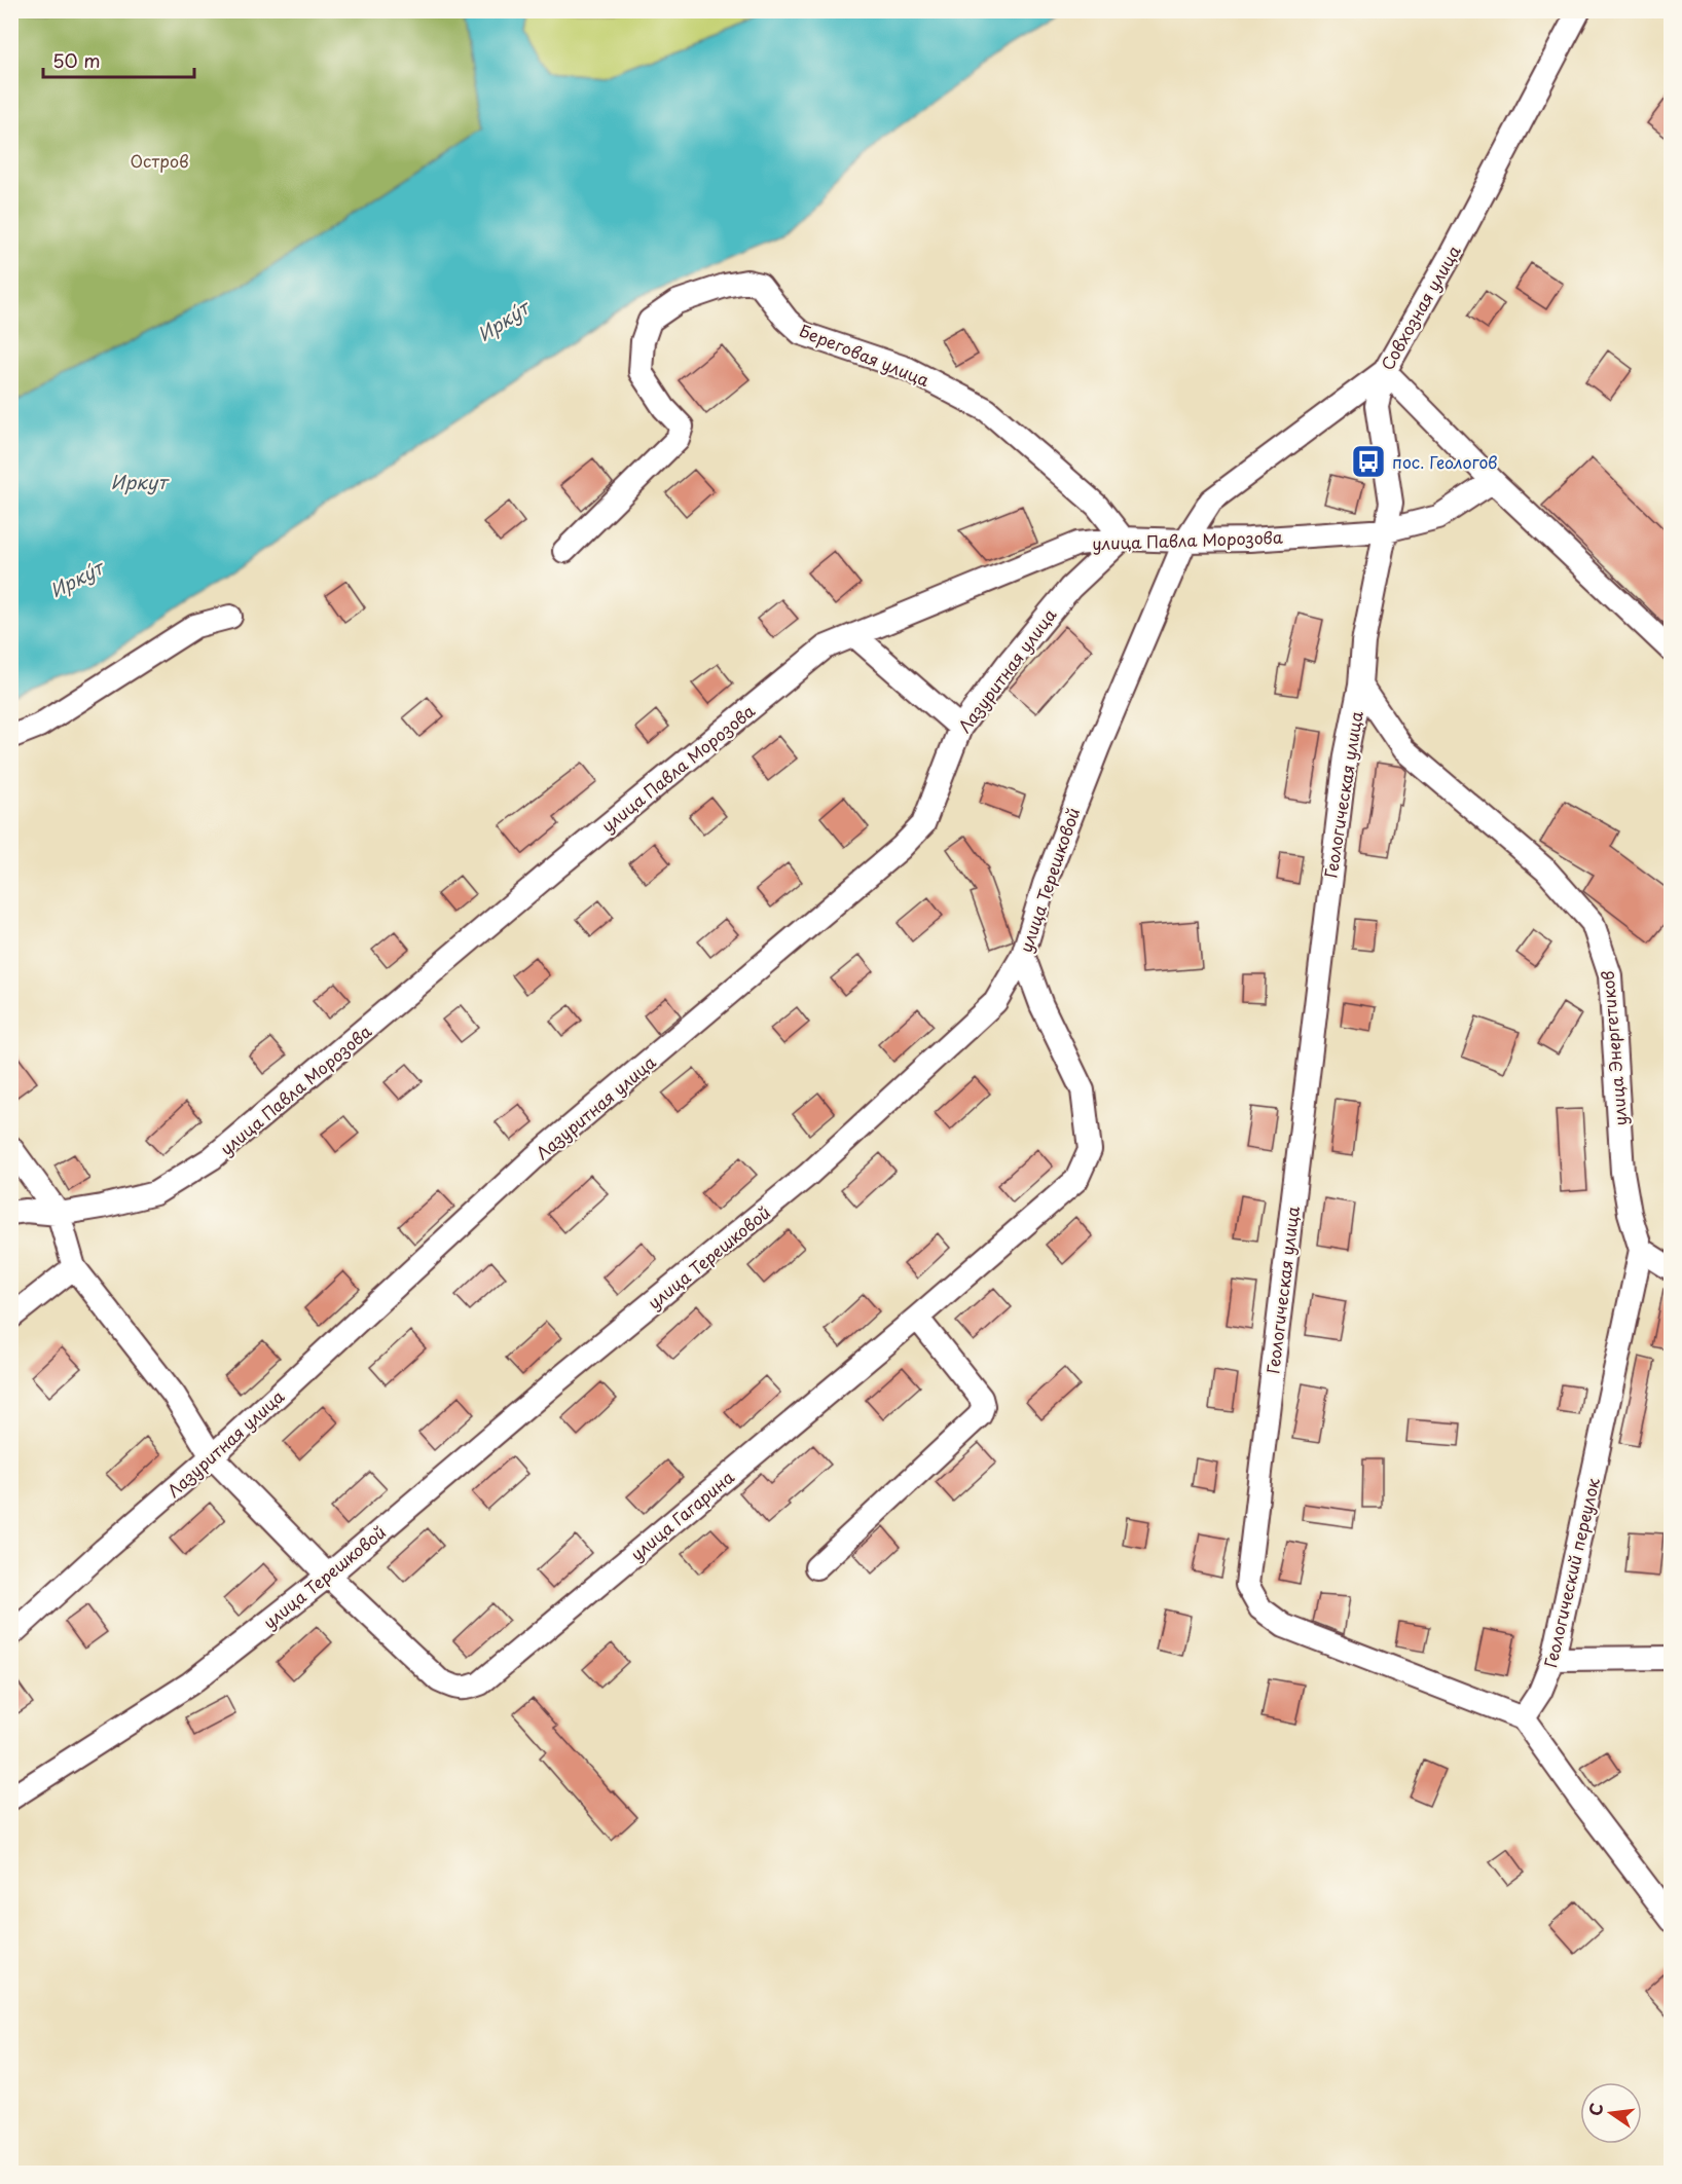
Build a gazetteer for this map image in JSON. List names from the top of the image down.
{
  "streets": {
    "street": [
      "Совхозная улица",
      "Береговая улица",
      "улица Павла Морозова",
      "Лазуритная улица",
      "Геологическая улица",
      "улица Терешковой",
      "улица Энергетиков",
      "улица Гагарина",
      "Геологический переулок"
    ]
  },
  "crossings": [
    ["Совхозная улица", "улица Павла Морозова"],
    ["Совхозная улица", "Геологическая улица"],
    ["Совхозная улица", "улица Терешковой"],
    ["Береговая улица", "улица Павла Морозова"],
    ["Береговая улица", "Лазуритная улица"],
    ["улица Павла Морозова", "Лазуритная улица"],
    ["улица Павла Морозова", "Геологическая улица"],
    ["улица Павла Морозова", "улица Терешковой"],
    ["Геологическая улица", "улица Энергетиков"],
    ["Геологическая улица", "Геологический переулок"],
    ["улица Терешковой", "улица Гагарина"],
    ["улица Энергетиков", "Геологический переулок"]
  ],
  "water": ["Ирку́т", "Иркут"],
  "parks": ["Остров"],
  "places": {
    "bus stop": ["пос. Геологов"]
  },
  "scale_bar": "50 m",
  "north": "left"
}
